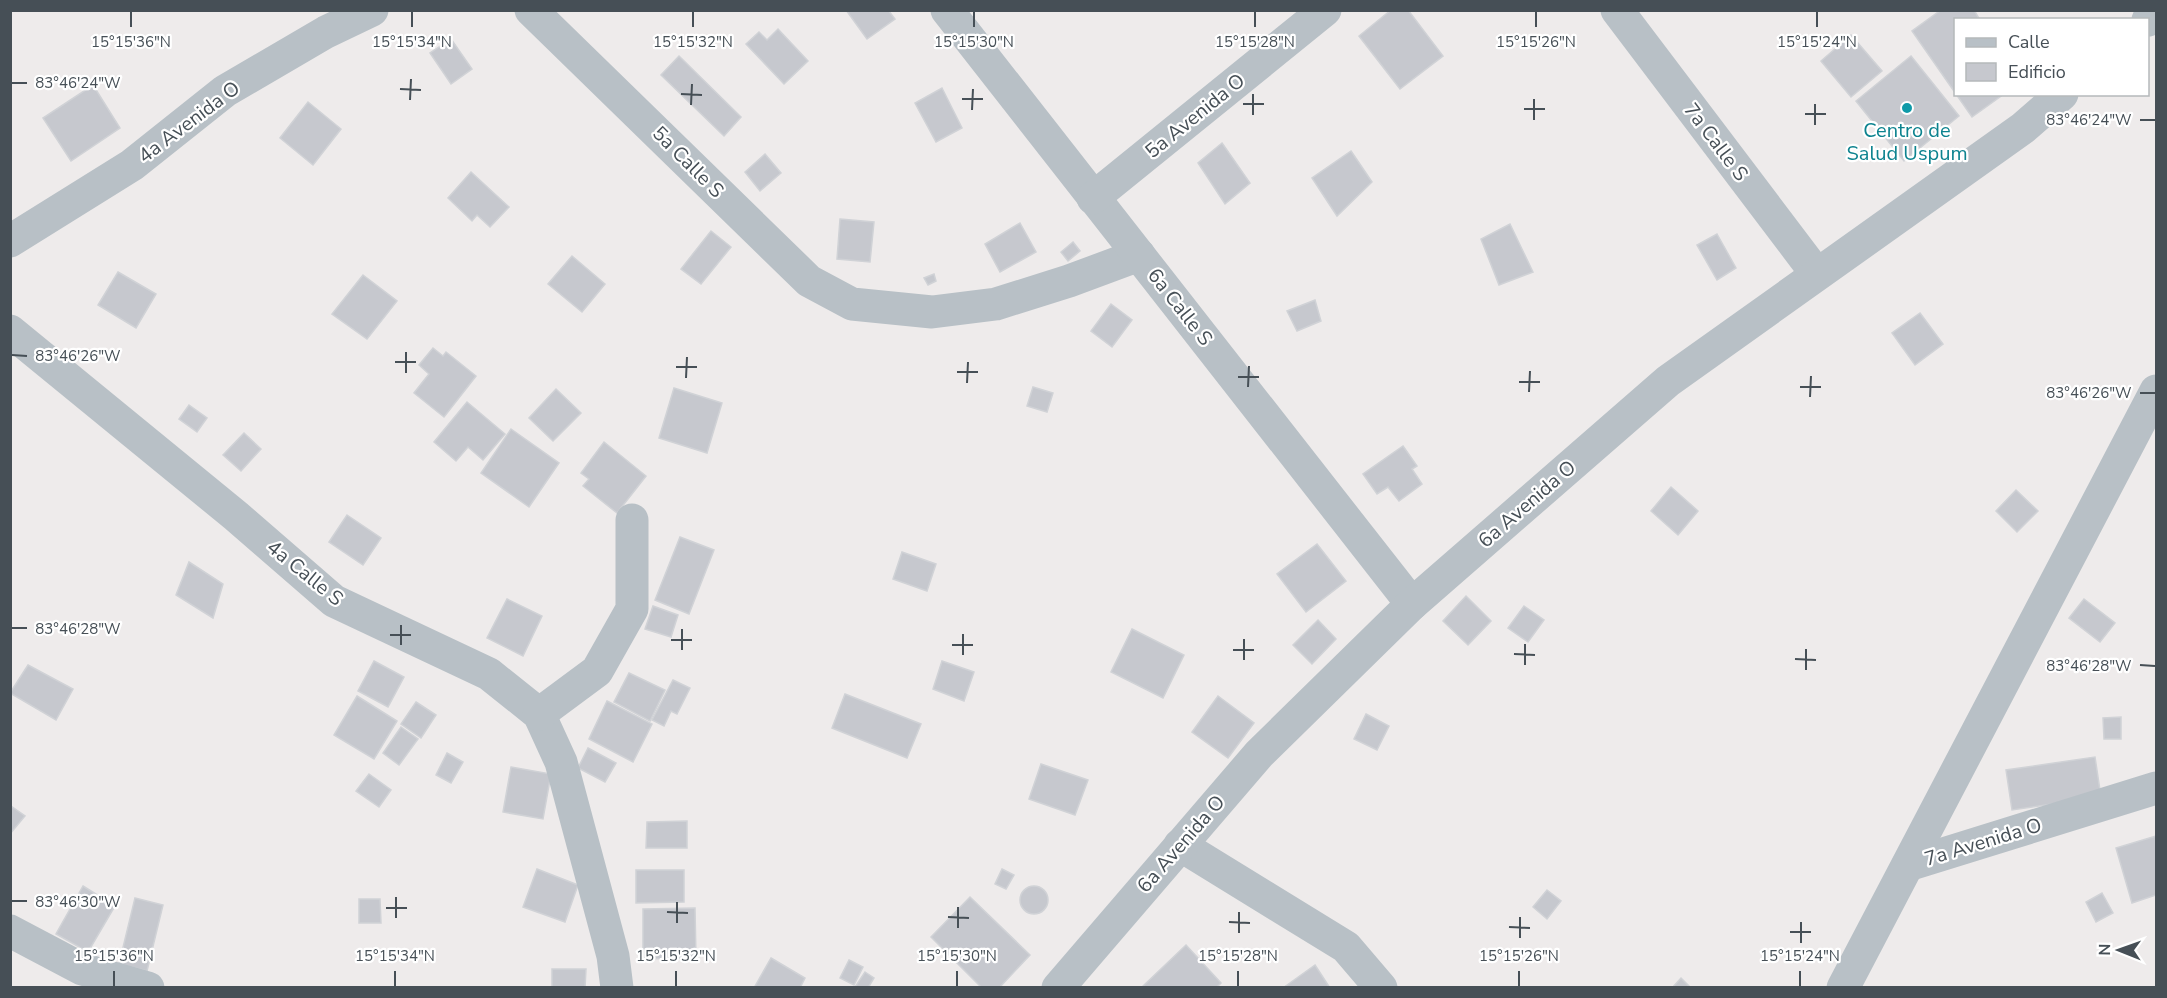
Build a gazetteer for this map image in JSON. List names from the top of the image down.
{
  "streets": {
    "street": [
      "5a Avenida O",
      "4a Avenida O",
      "7a Calle S",
      "5a Calle S",
      "6a Calle S",
      "6a Avenida O",
      "4a Calle S",
      "7a Avenida O"
    ]
  },
  "crossings": [
    ["5a Avenida O", "6a Calle S"],
    ["7a Calle S", "6a Avenida O"],
    ["5a Calle S", "6a Calle S"],
    ["6a Calle S", "6a Avenida O"]
  ],
  "places": ["Centro de Salud Uspum"],
  "legend": ["Calle", "Edificio"],
  "north": "left",
  "coordinates": [
    "15°15'36\"N",
    "15°15'34\"N",
    "15°15'32\"N",
    "15°15'30\"N",
    "15°15'28\"N",
    "15°15'26\"N",
    "15°15'24\"N",
    "83°46'24\"W",
    "83°46'26\"W",
    "83°46'28\"W",
    "83°46'30\"W"
  ]
}
